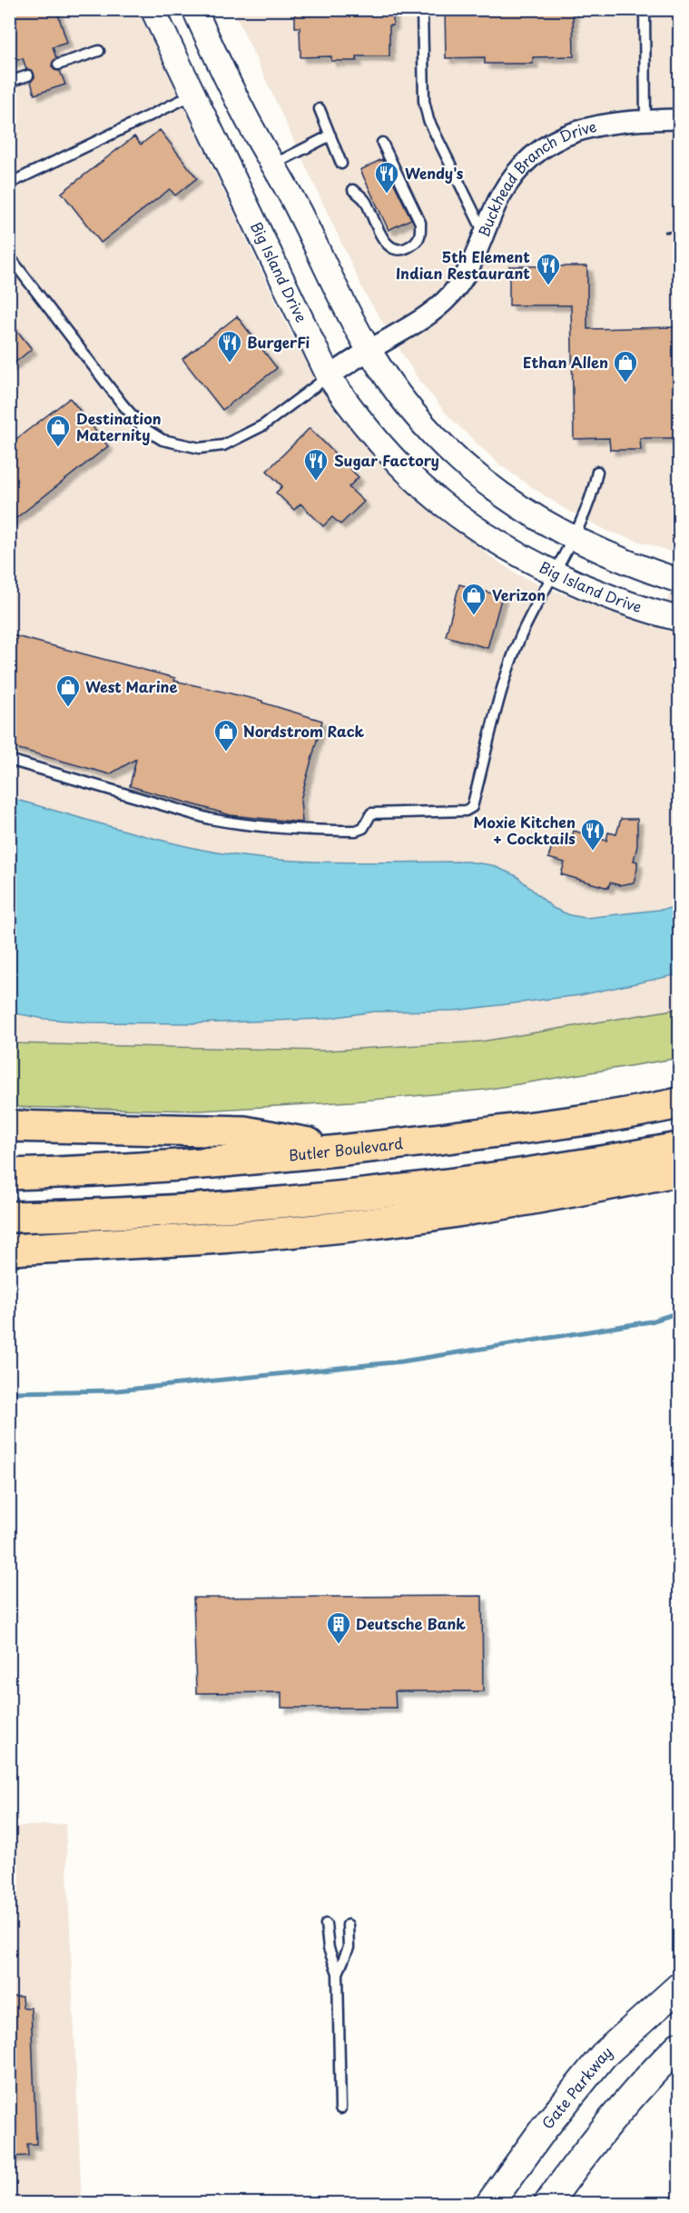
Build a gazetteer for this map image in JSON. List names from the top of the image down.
{
  "streets": {
    "highway": ["Butler Boulevard"],
    "main road": ["Gate Parkway"],
    "street": ["Buckhead Branch Drive", "Big Island Drive"]
  },
  "crossings": [
    ["Buckhead Branch Drive", "Big Island Drive"]
  ],
  "places": {
    "restaurant": [
      "Wendy's",
      "5th Element Indian Restaurant",
      "BurgerFi",
      "Sugar Factory",
      "Moxie Kitchen + Cocktails"
    ],
    "shop": [
      "Ethan Allen",
      "Destination Maternity",
      "Verizon",
      "West Marine",
      "Nordstrom Rack"
    ],
    "building": ["Deutsche Bank"]
  }
}
